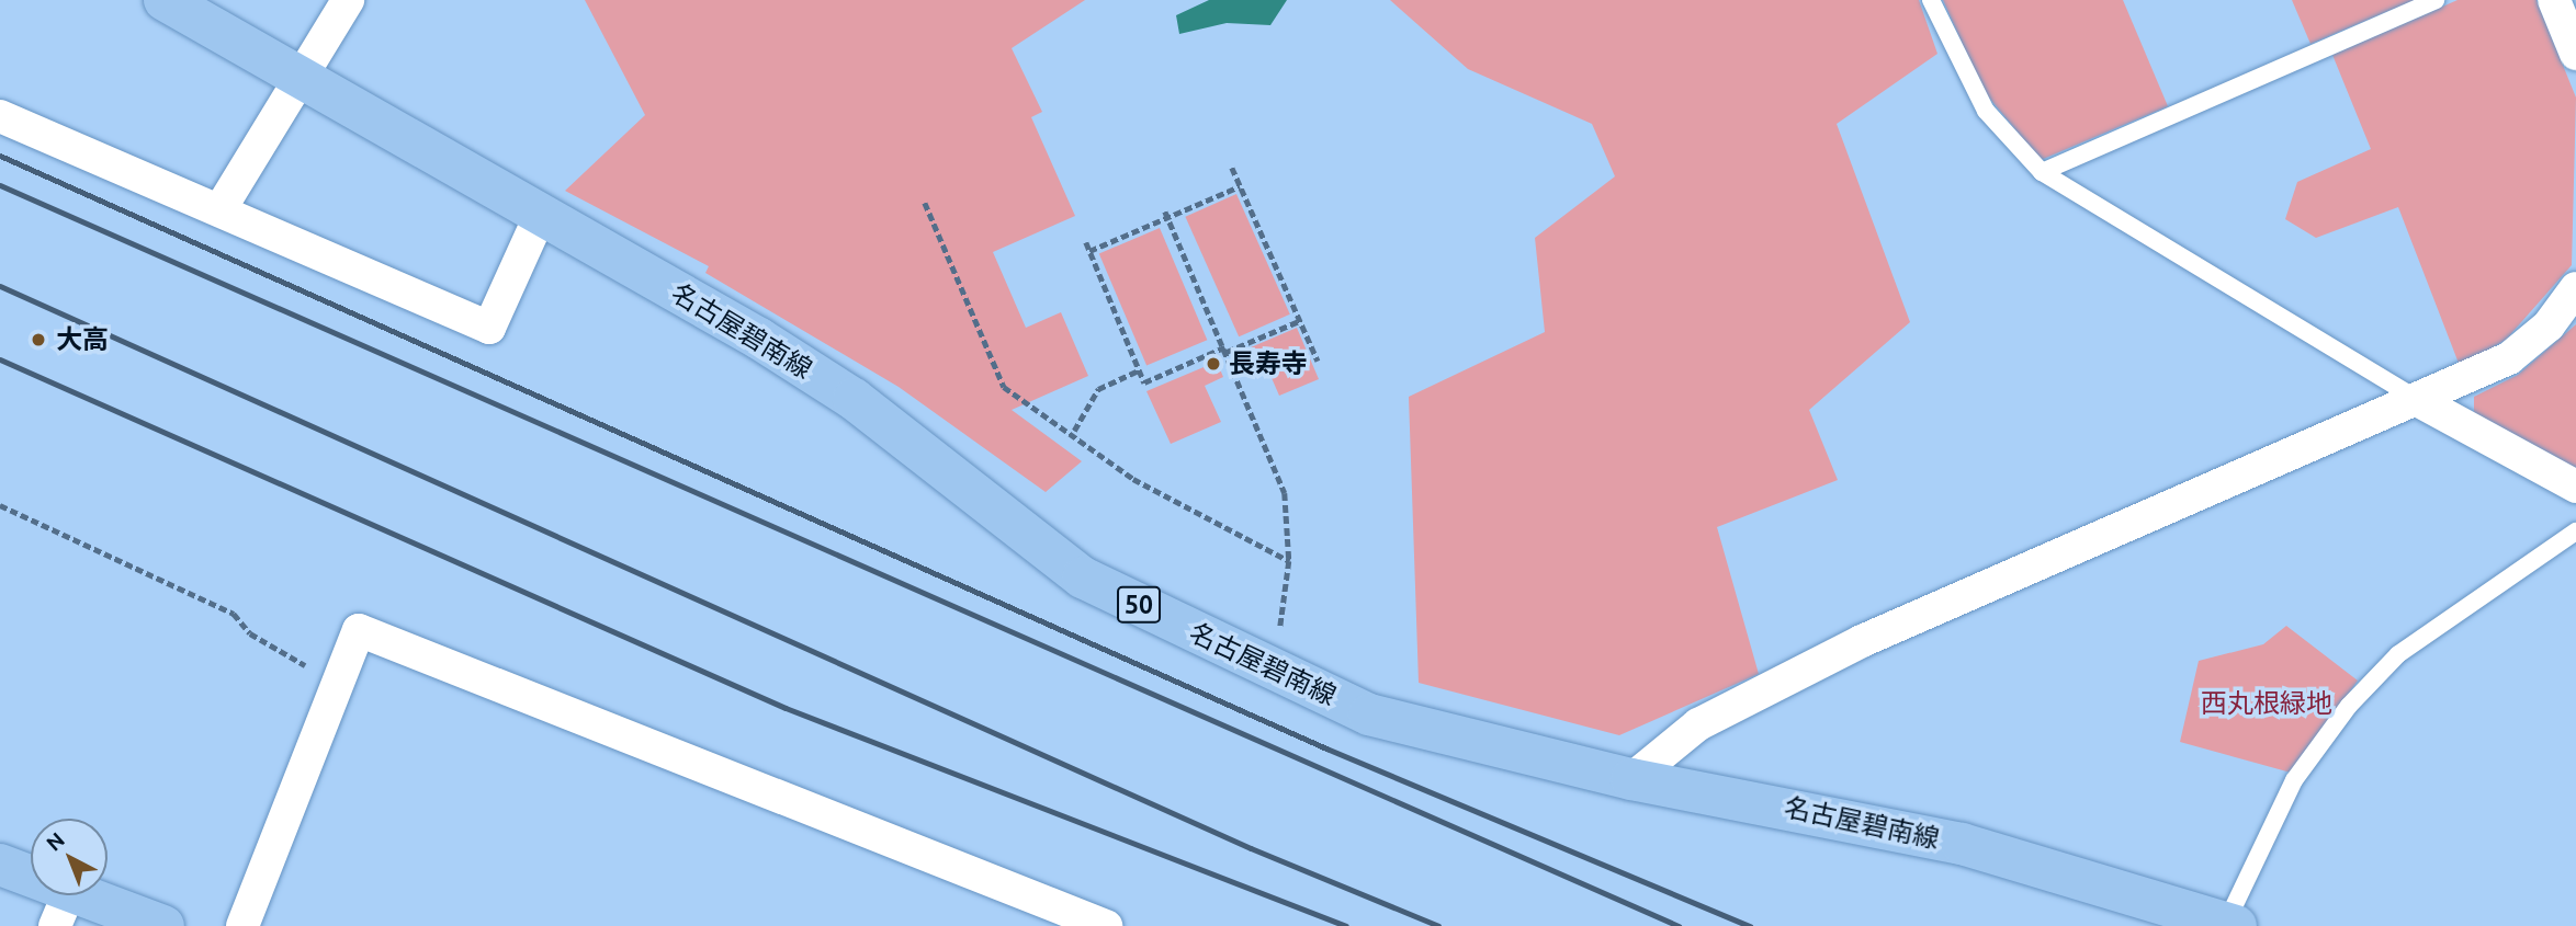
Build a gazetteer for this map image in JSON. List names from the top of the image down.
{
  "streets": {
    "main road": ["名古屋碧南線", "50"]
  },
  "parks": ["西丸根緑地"],
  "places": ["大高", "長寿寺"],
  "north": "top left"
}
